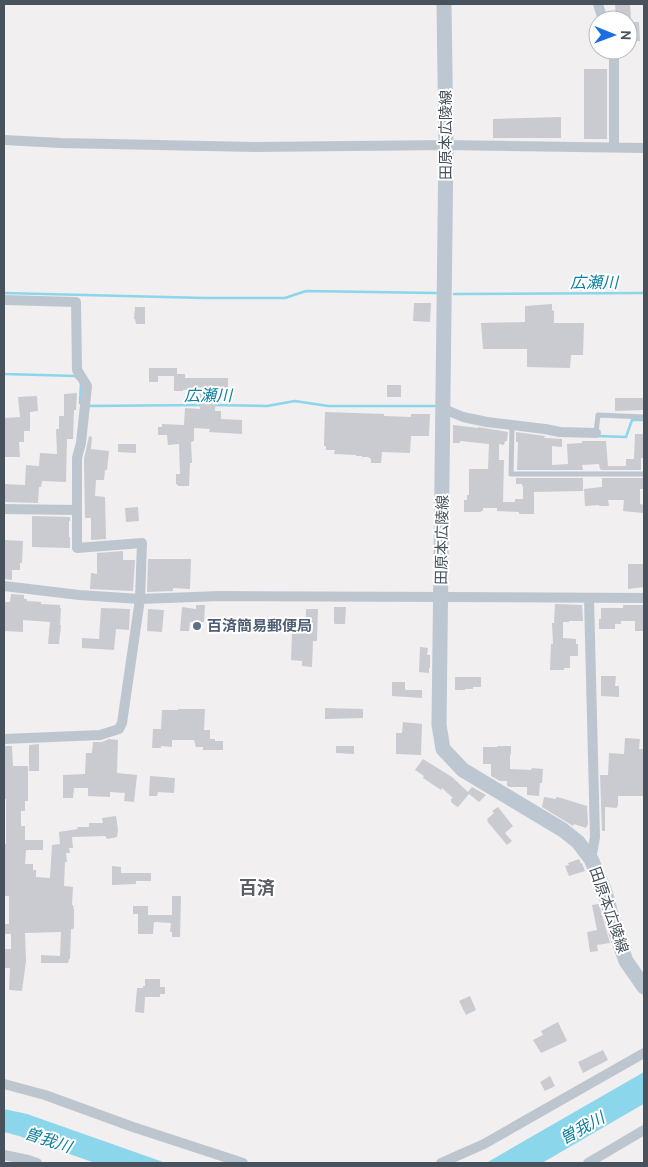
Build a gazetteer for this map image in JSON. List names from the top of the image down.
{
  "streets": {
    "main road": ["田原本広陵線"]
  },
  "districts": ["百済"],
  "water": ["広瀬川", "曽我川"],
  "places": ["百済簡易郵便局"],
  "north": "right"
}
